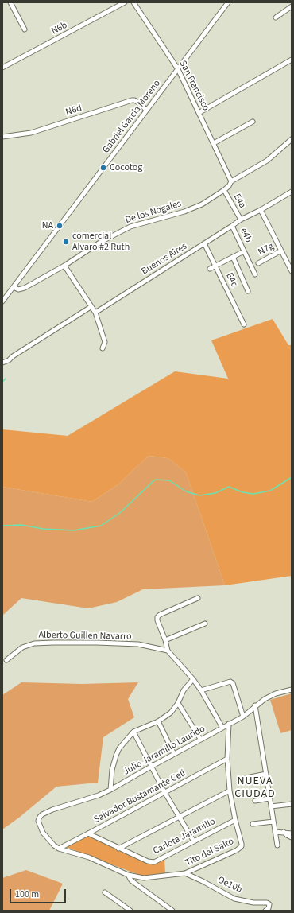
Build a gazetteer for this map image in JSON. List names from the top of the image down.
{
  "streets": {
    "street": [
      "N6b",
      "San Francisco",
      "N6d",
      "Gabriel Garcia Moreno",
      "E4a",
      "De los Nogales",
      "e4b",
      "N7g",
      "Buenos Aires",
      "E4c",
      "Alberto Guillen Navarro",
      "Julio Jaramillo Laurido",
      "Salvador Bustamante Celi",
      "Carlota Jaramillo",
      "Tito del Salto",
      "Oe10b"
    ]
  },
  "crossings": [
    ["San Francisco", "Gabriel Garcia Moreno"],
    ["San Francisco", "De los Nogales"],
    ["N6d", "Gabriel Garcia Moreno"],
    ["Gabriel Garcia Moreno", "De los Nogales"],
    ["E4a", "De los Nogales"],
    ["E4a", "Buenos Aires"],
    ["e4b", "Buenos Aires"],
    ["Buenos Aires", "E4c"],
    ["Julio Jaramillo Laurido", "Salvador Bustamante Celi"],
    ["Salvador Bustamante Celi", "Carlota Jaramillo"],
    ["Carlota Jaramillo", "Tito del Salto"],
    ["Tito del Salto", "Oe10b"]
  ],
  "districts": ["NUEVA CIUDAD"],
  "places": ["Cocotog", "NA", "comercial Alvaro #2 Ruth"],
  "scale_bar": "100 m"
}
